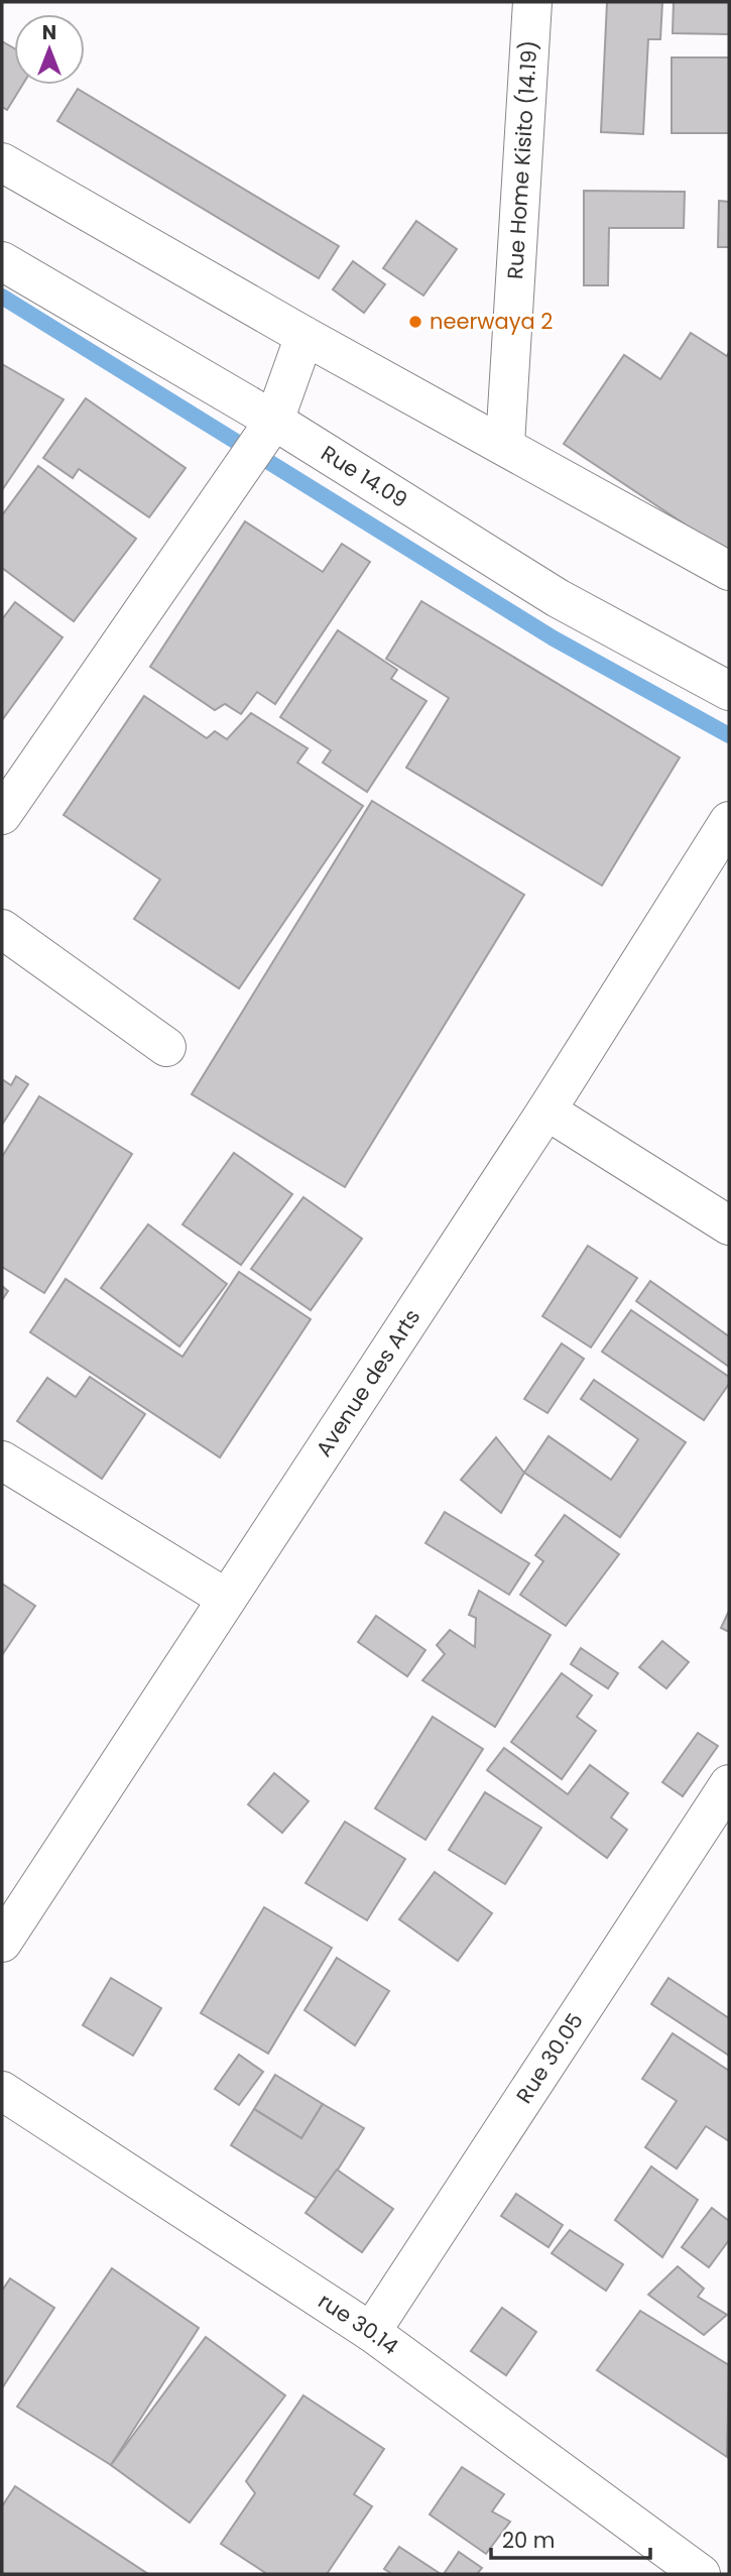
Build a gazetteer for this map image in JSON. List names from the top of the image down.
{
  "streets": {
    "street": [
      "Rue Home Kisito (14.19)",
      "Rue 14.09",
      "Avenue des Arts",
      "Rue 30.05",
      "rue 30.14"
    ]
  },
  "crossings": [
    ["Rue 30.05", "rue 30.14"]
  ],
  "places": ["neerwaya 2"],
  "scale_bar": "20 m",
  "north": "top"
}
